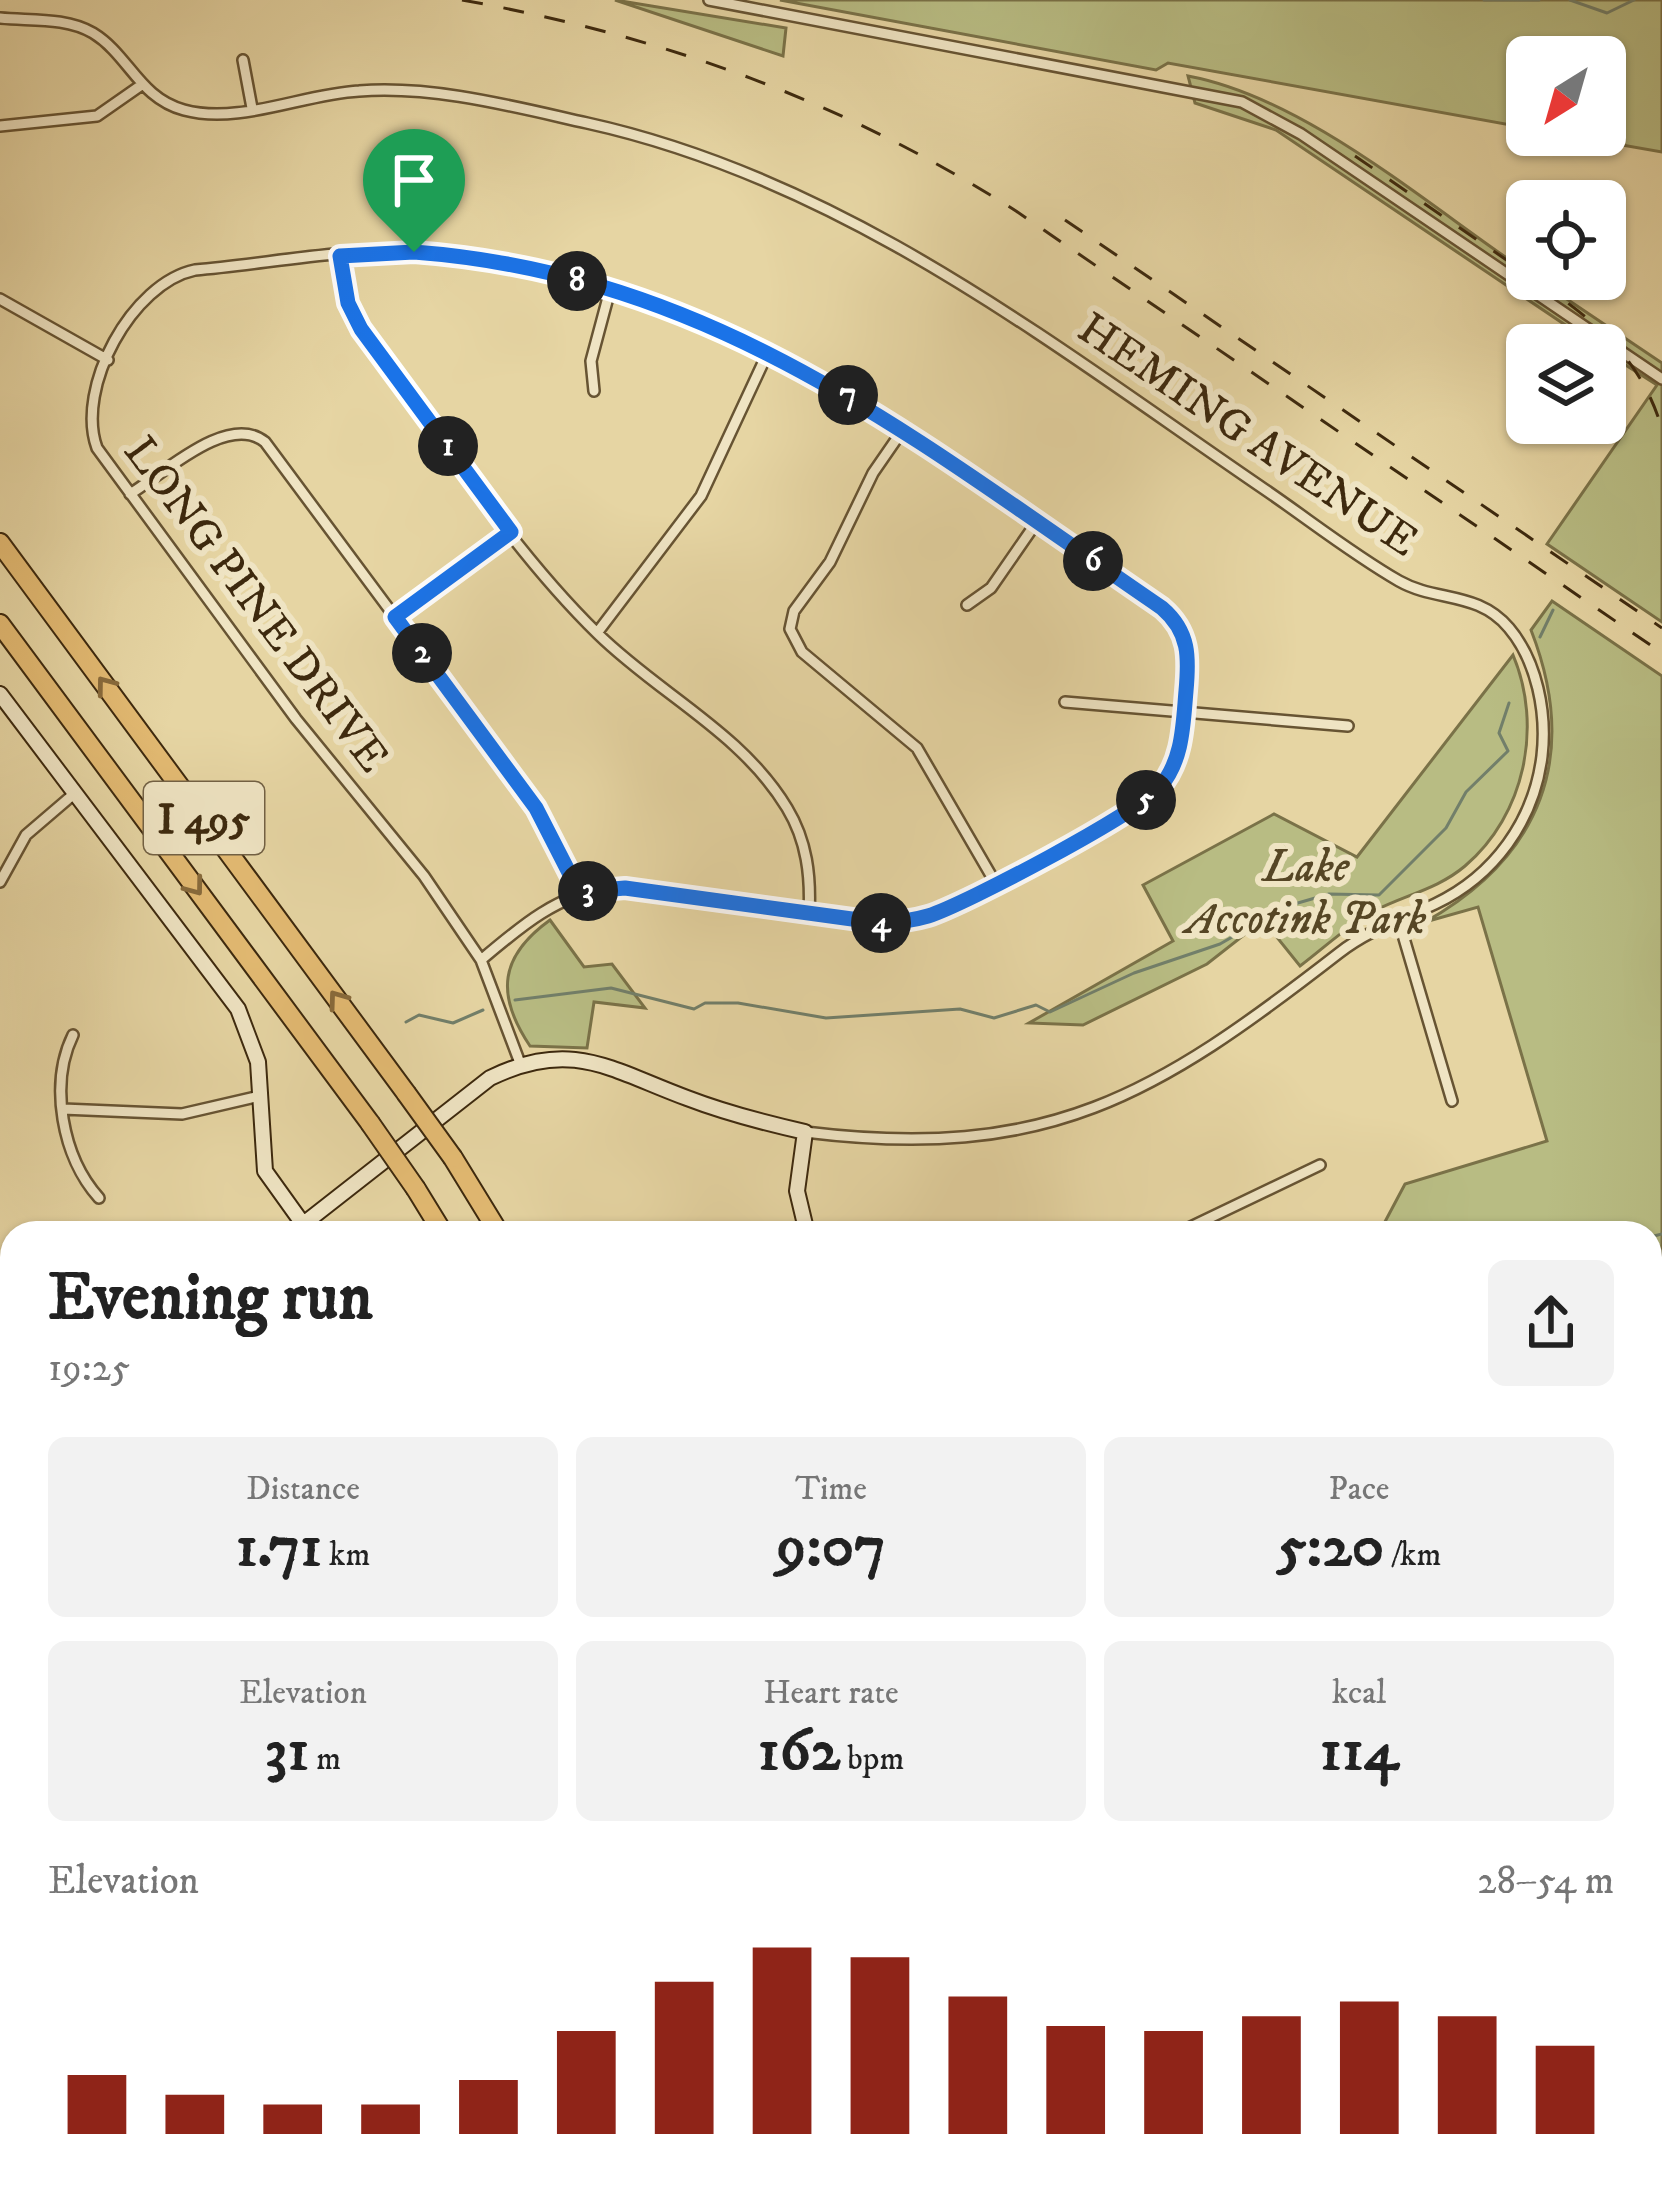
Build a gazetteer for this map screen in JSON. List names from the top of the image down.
{
  "streets": {
    "highway": ["I 495"],
    "street": ["HEMING AVENUE", "LONG PINE DRIVE"]
  },
  "crossings": [
    ["HEMING AVENUE", "LONG PINE DRIVE"]
  ],
  "parks": ["Lake Accotink Park"],
  "north": "bottom left",
  "page": {
    "pins": [
      "8",
      "7",
      "1",
      "6",
      "2",
      "5",
      "3",
      "4"
    ],
    "heading": ["Evening run", "19:25"],
    "stats": [
      ["Distance", "1.71 km"],
      ["Time", "9:07"],
      ["Pace", "5:20 /km"],
      ["Elevation", "31 m"],
      ["Heart rate", "162 bpm"],
      ["kcal", "114"]
    ],
    "chart": ["Elevation", "28–54 m"]
  }
}
